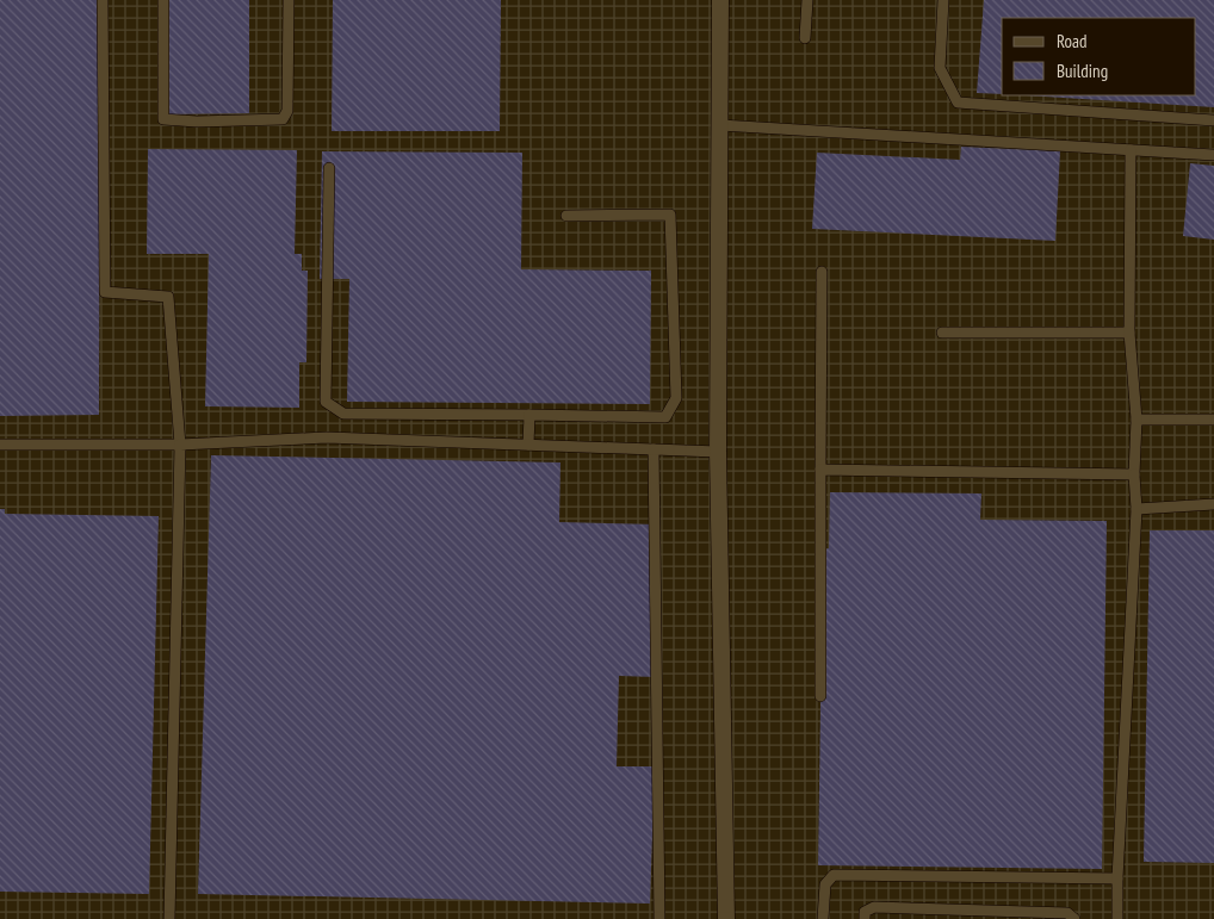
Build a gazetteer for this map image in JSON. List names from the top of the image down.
{
  "legend": ["Road", "Building"]
}
